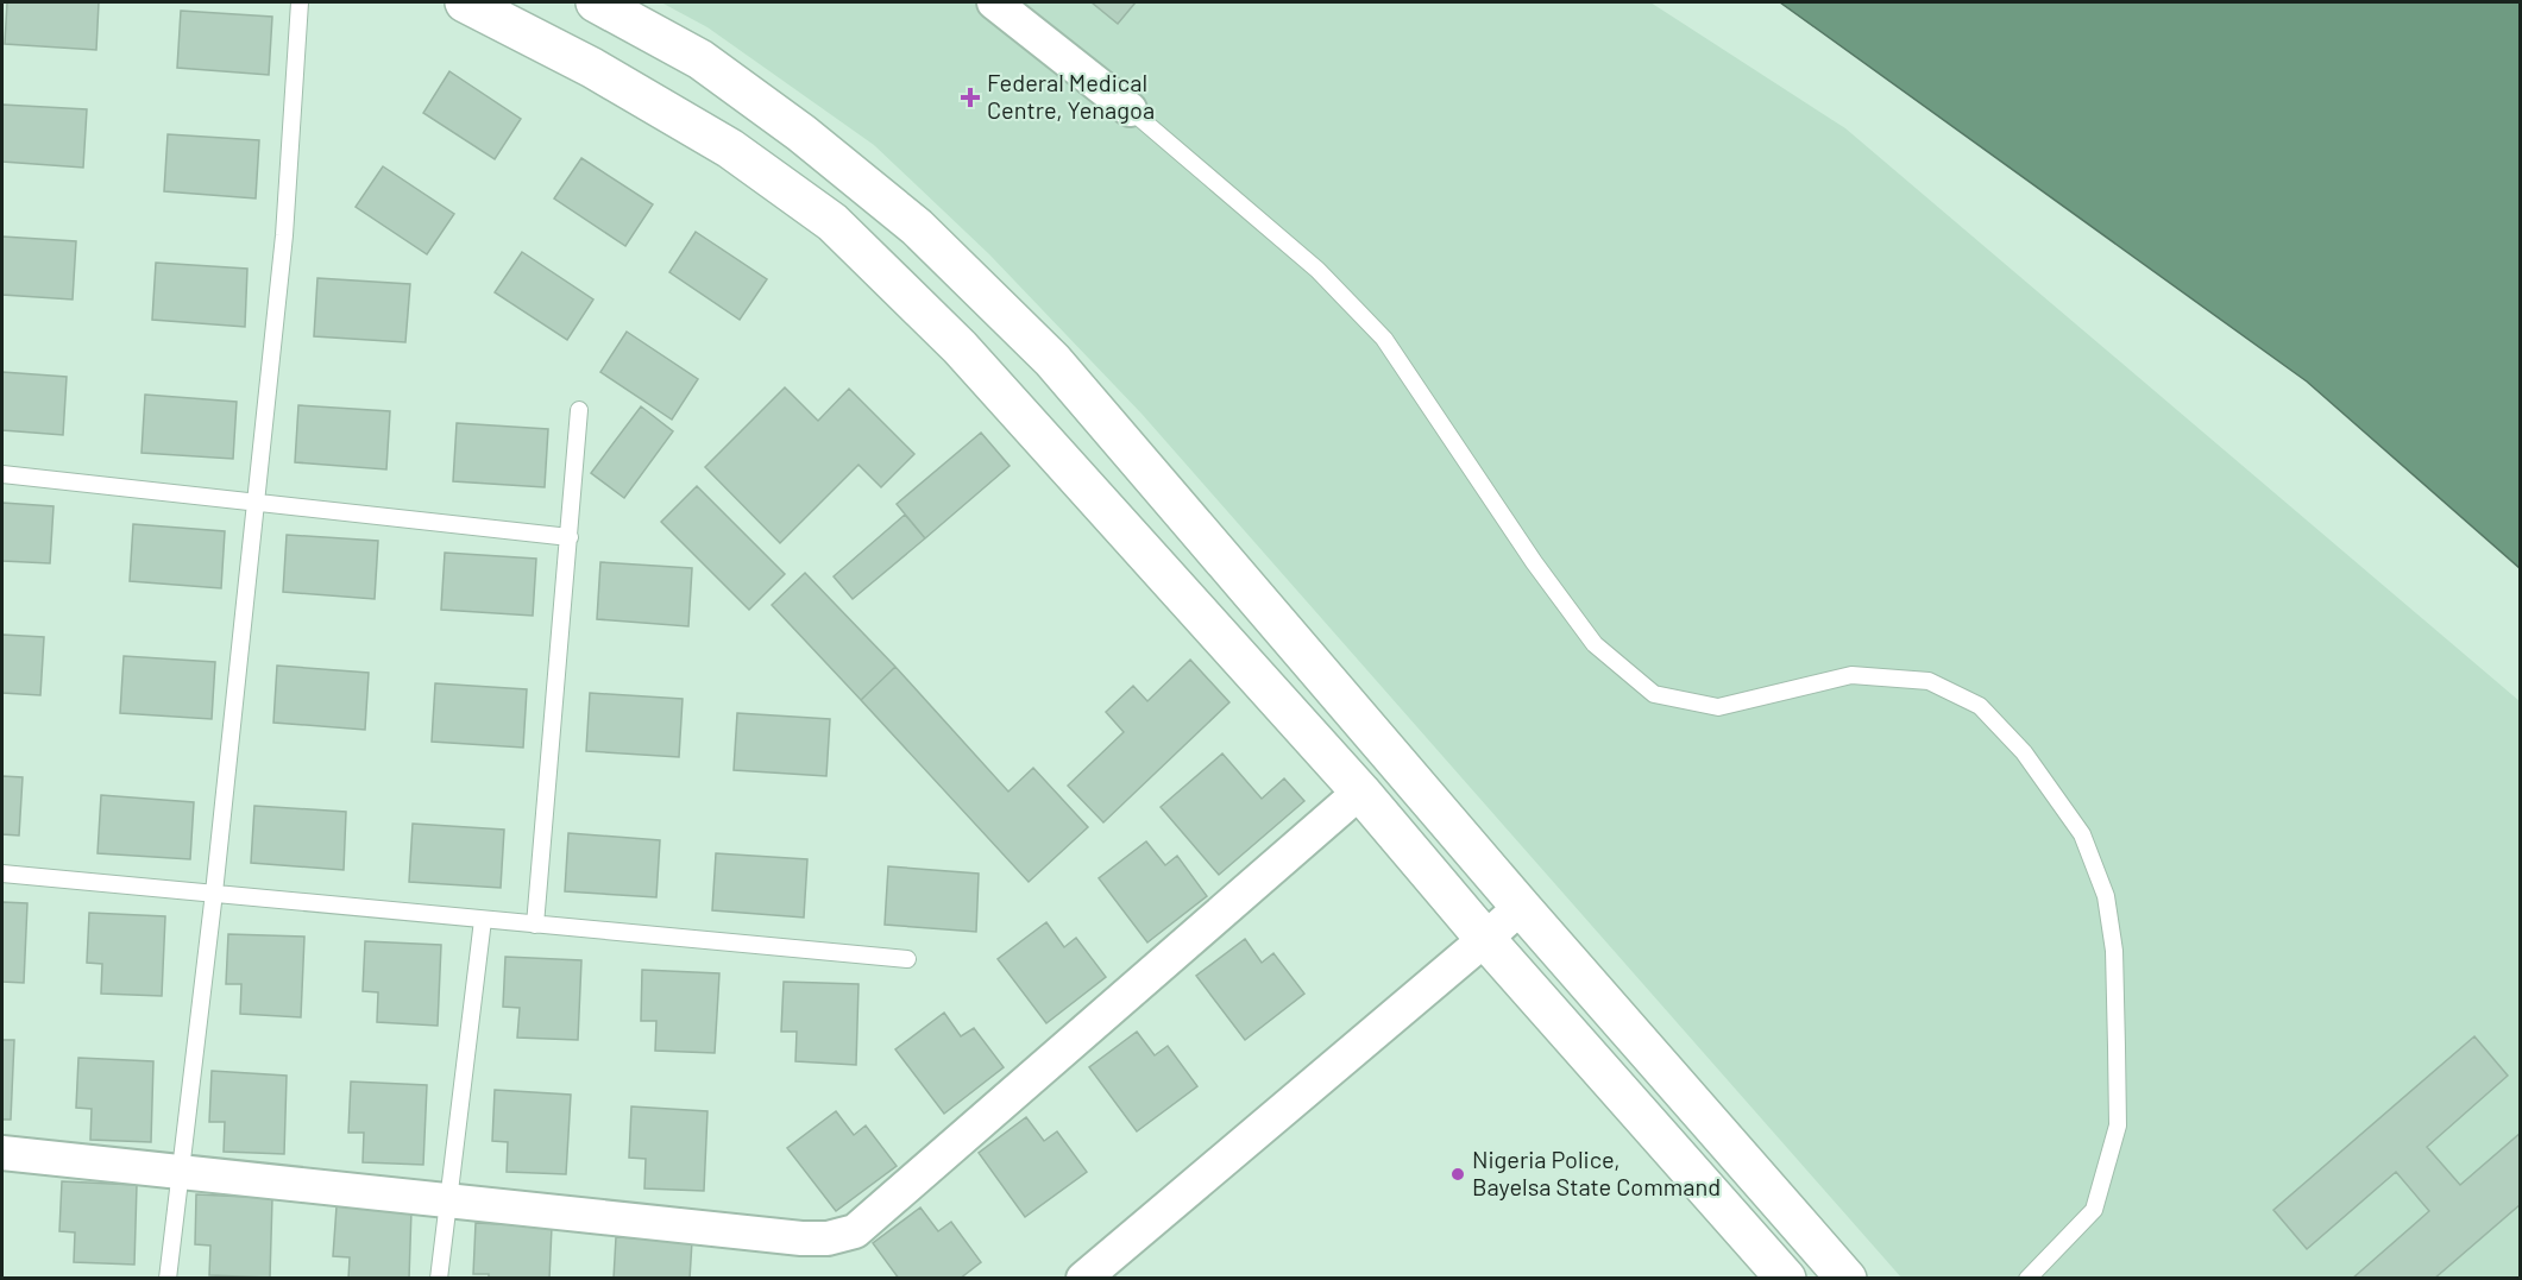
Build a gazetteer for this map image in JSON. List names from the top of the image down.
{
  "places": {
    "health": ["Federal Medical Centre, Yenagoa"],
    "other": ["Nigeria Police, Bayelsa State Command"]
  }
}
